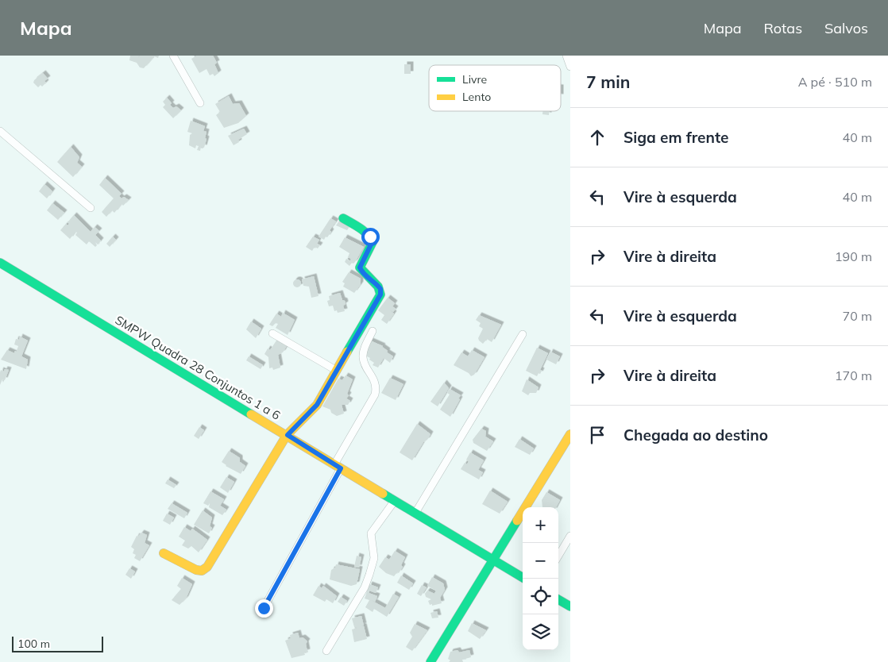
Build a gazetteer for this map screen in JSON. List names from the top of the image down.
{
  "streets": {
    "street": ["SMPW Quadra 28 Conjuntos 1 a 6"]
  },
  "legend": ["Livre", "Lento"],
  "scale_bar": "100 m",
  "page": {
    "header": "Mapa",
    "nav": ["Mapa", "Rotas", "Salvos"],
    "heading": ["7 min", "A pé · 510 m"],
    "list": [
      ["Siga em frente", "40 m"],
      ["Vire à esquerda", "40 m"],
      ["Vire à direita", "190 m"],
      ["Vire à esquerda", "70 m"],
      ["Vire à direita", "170 m"],
      "Chegada ao destino"
    ],
    "map_buttons": ["+", "−"],
    "scale": "100 m"
  }
}
